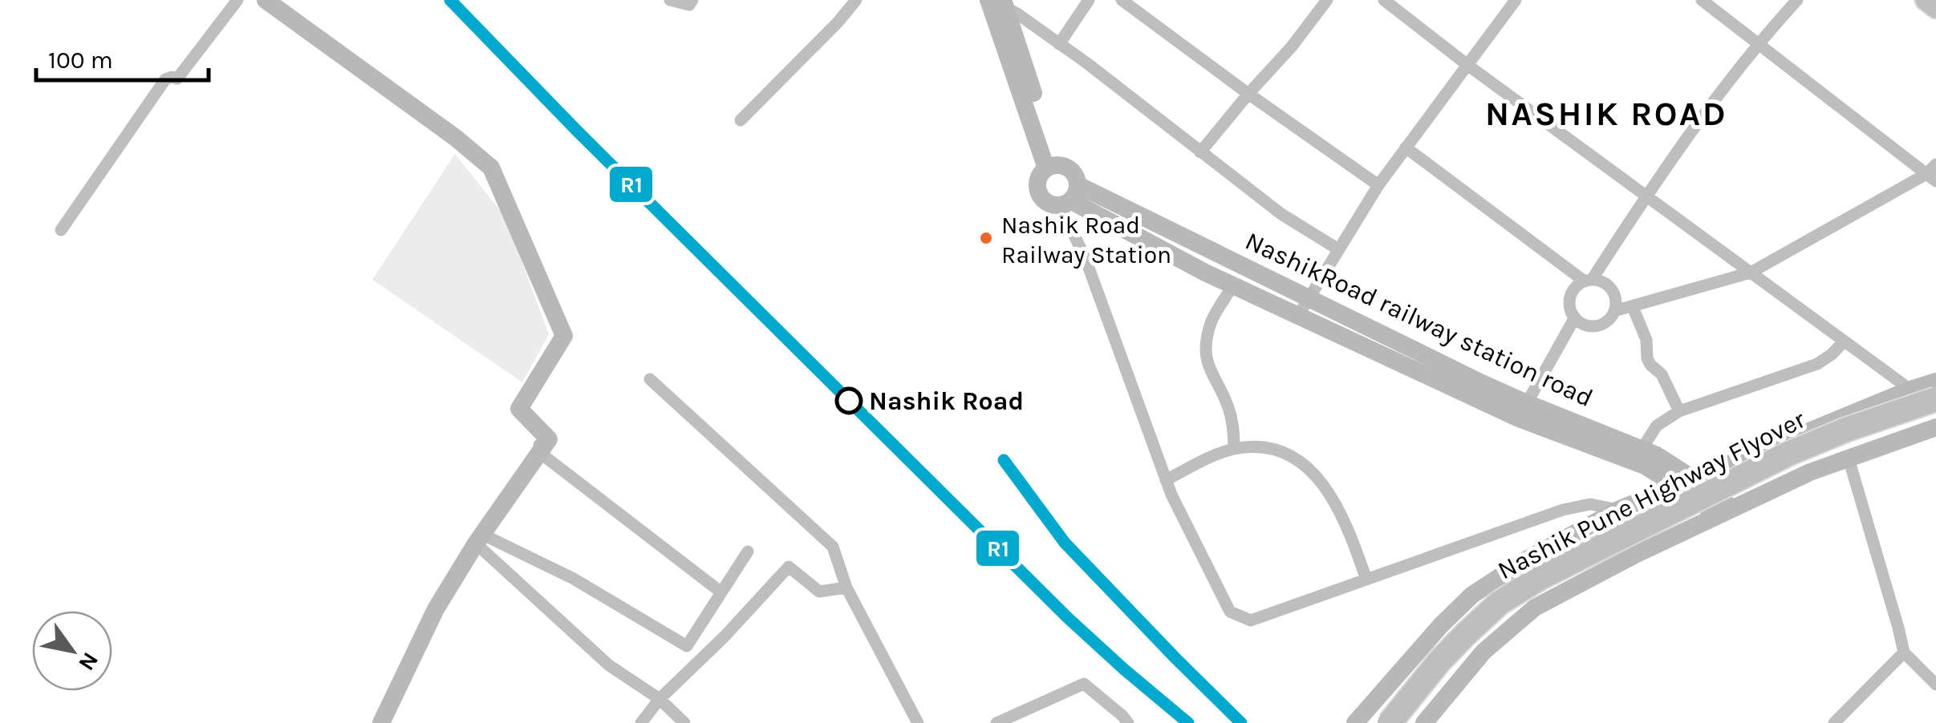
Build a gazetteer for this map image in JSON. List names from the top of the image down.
{
  "streets": {
    "highway": ["Nashik Pune Highway Flyover"],
    "main road": ["NashikRoad railway station road"]
  },
  "districts": ["NASHIK ROAD"],
  "places": ["Nashik Road Railway Station", "Nashik Road"],
  "lines": ["transit line R1"],
  "scale_bar": "100 m",
  "north": "bottom right"
}
